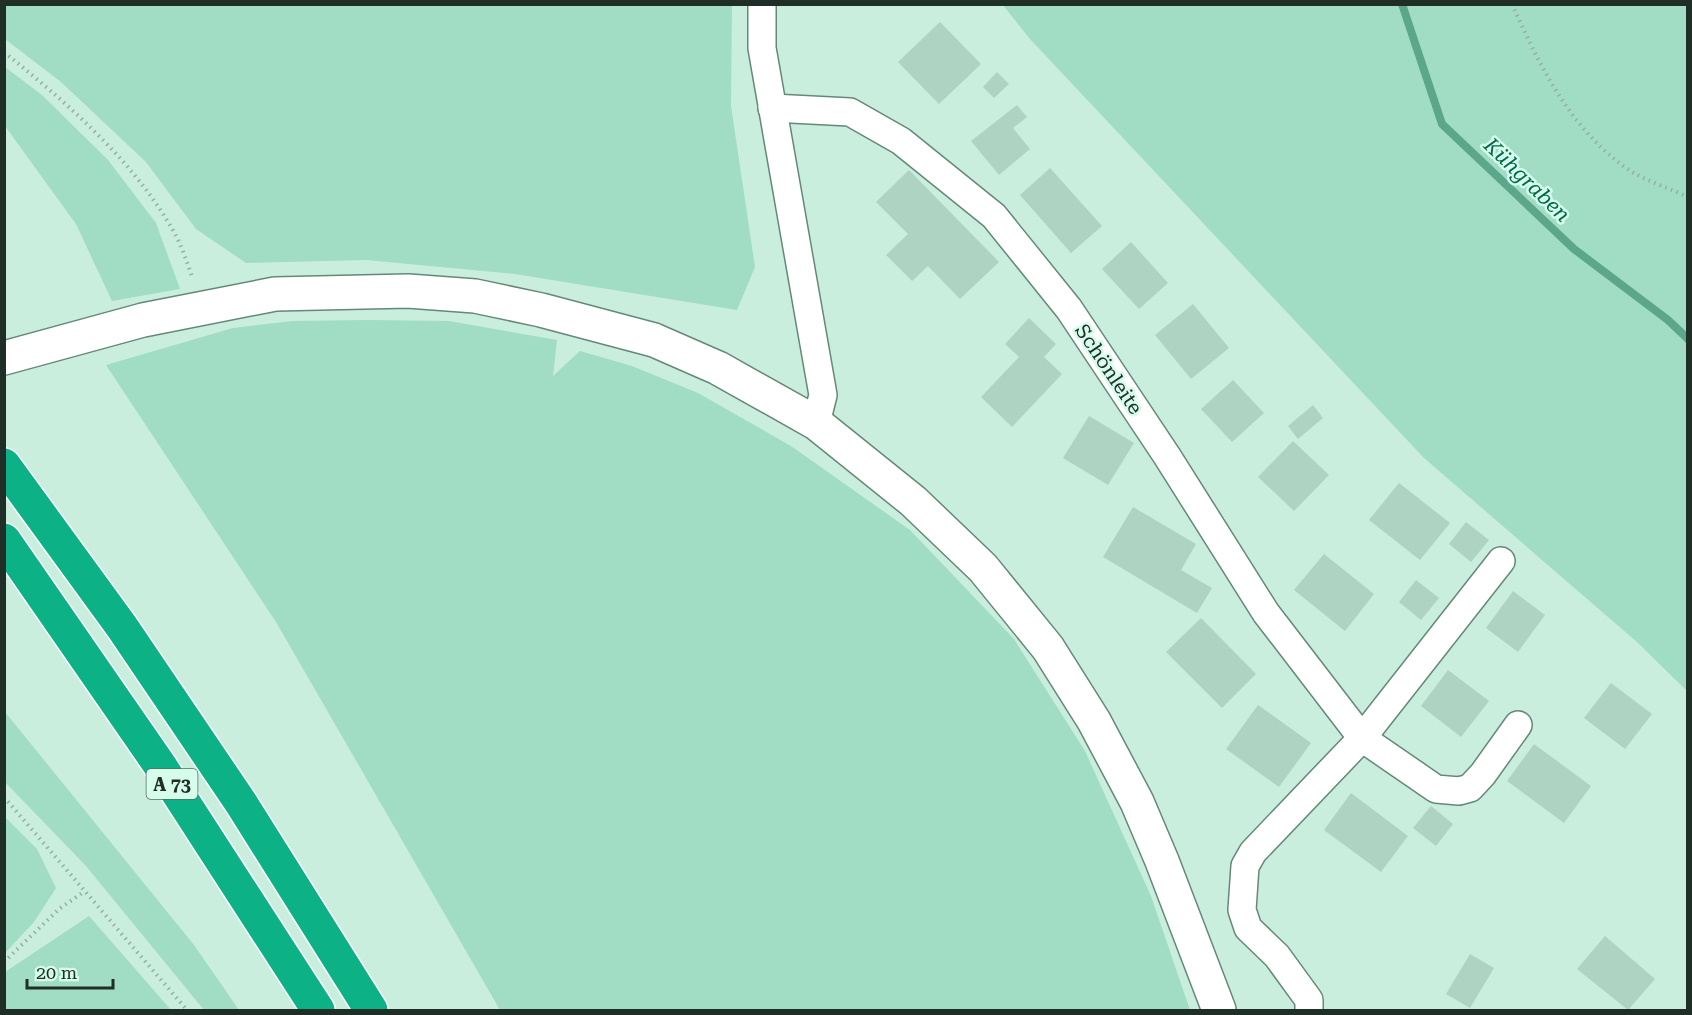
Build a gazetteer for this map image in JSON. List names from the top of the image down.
{
  "streets": {
    "highway": ["A 73"],
    "street": ["Schönleite"]
  },
  "water": ["Kühgraben"],
  "scale_bar": "20 m"
}
